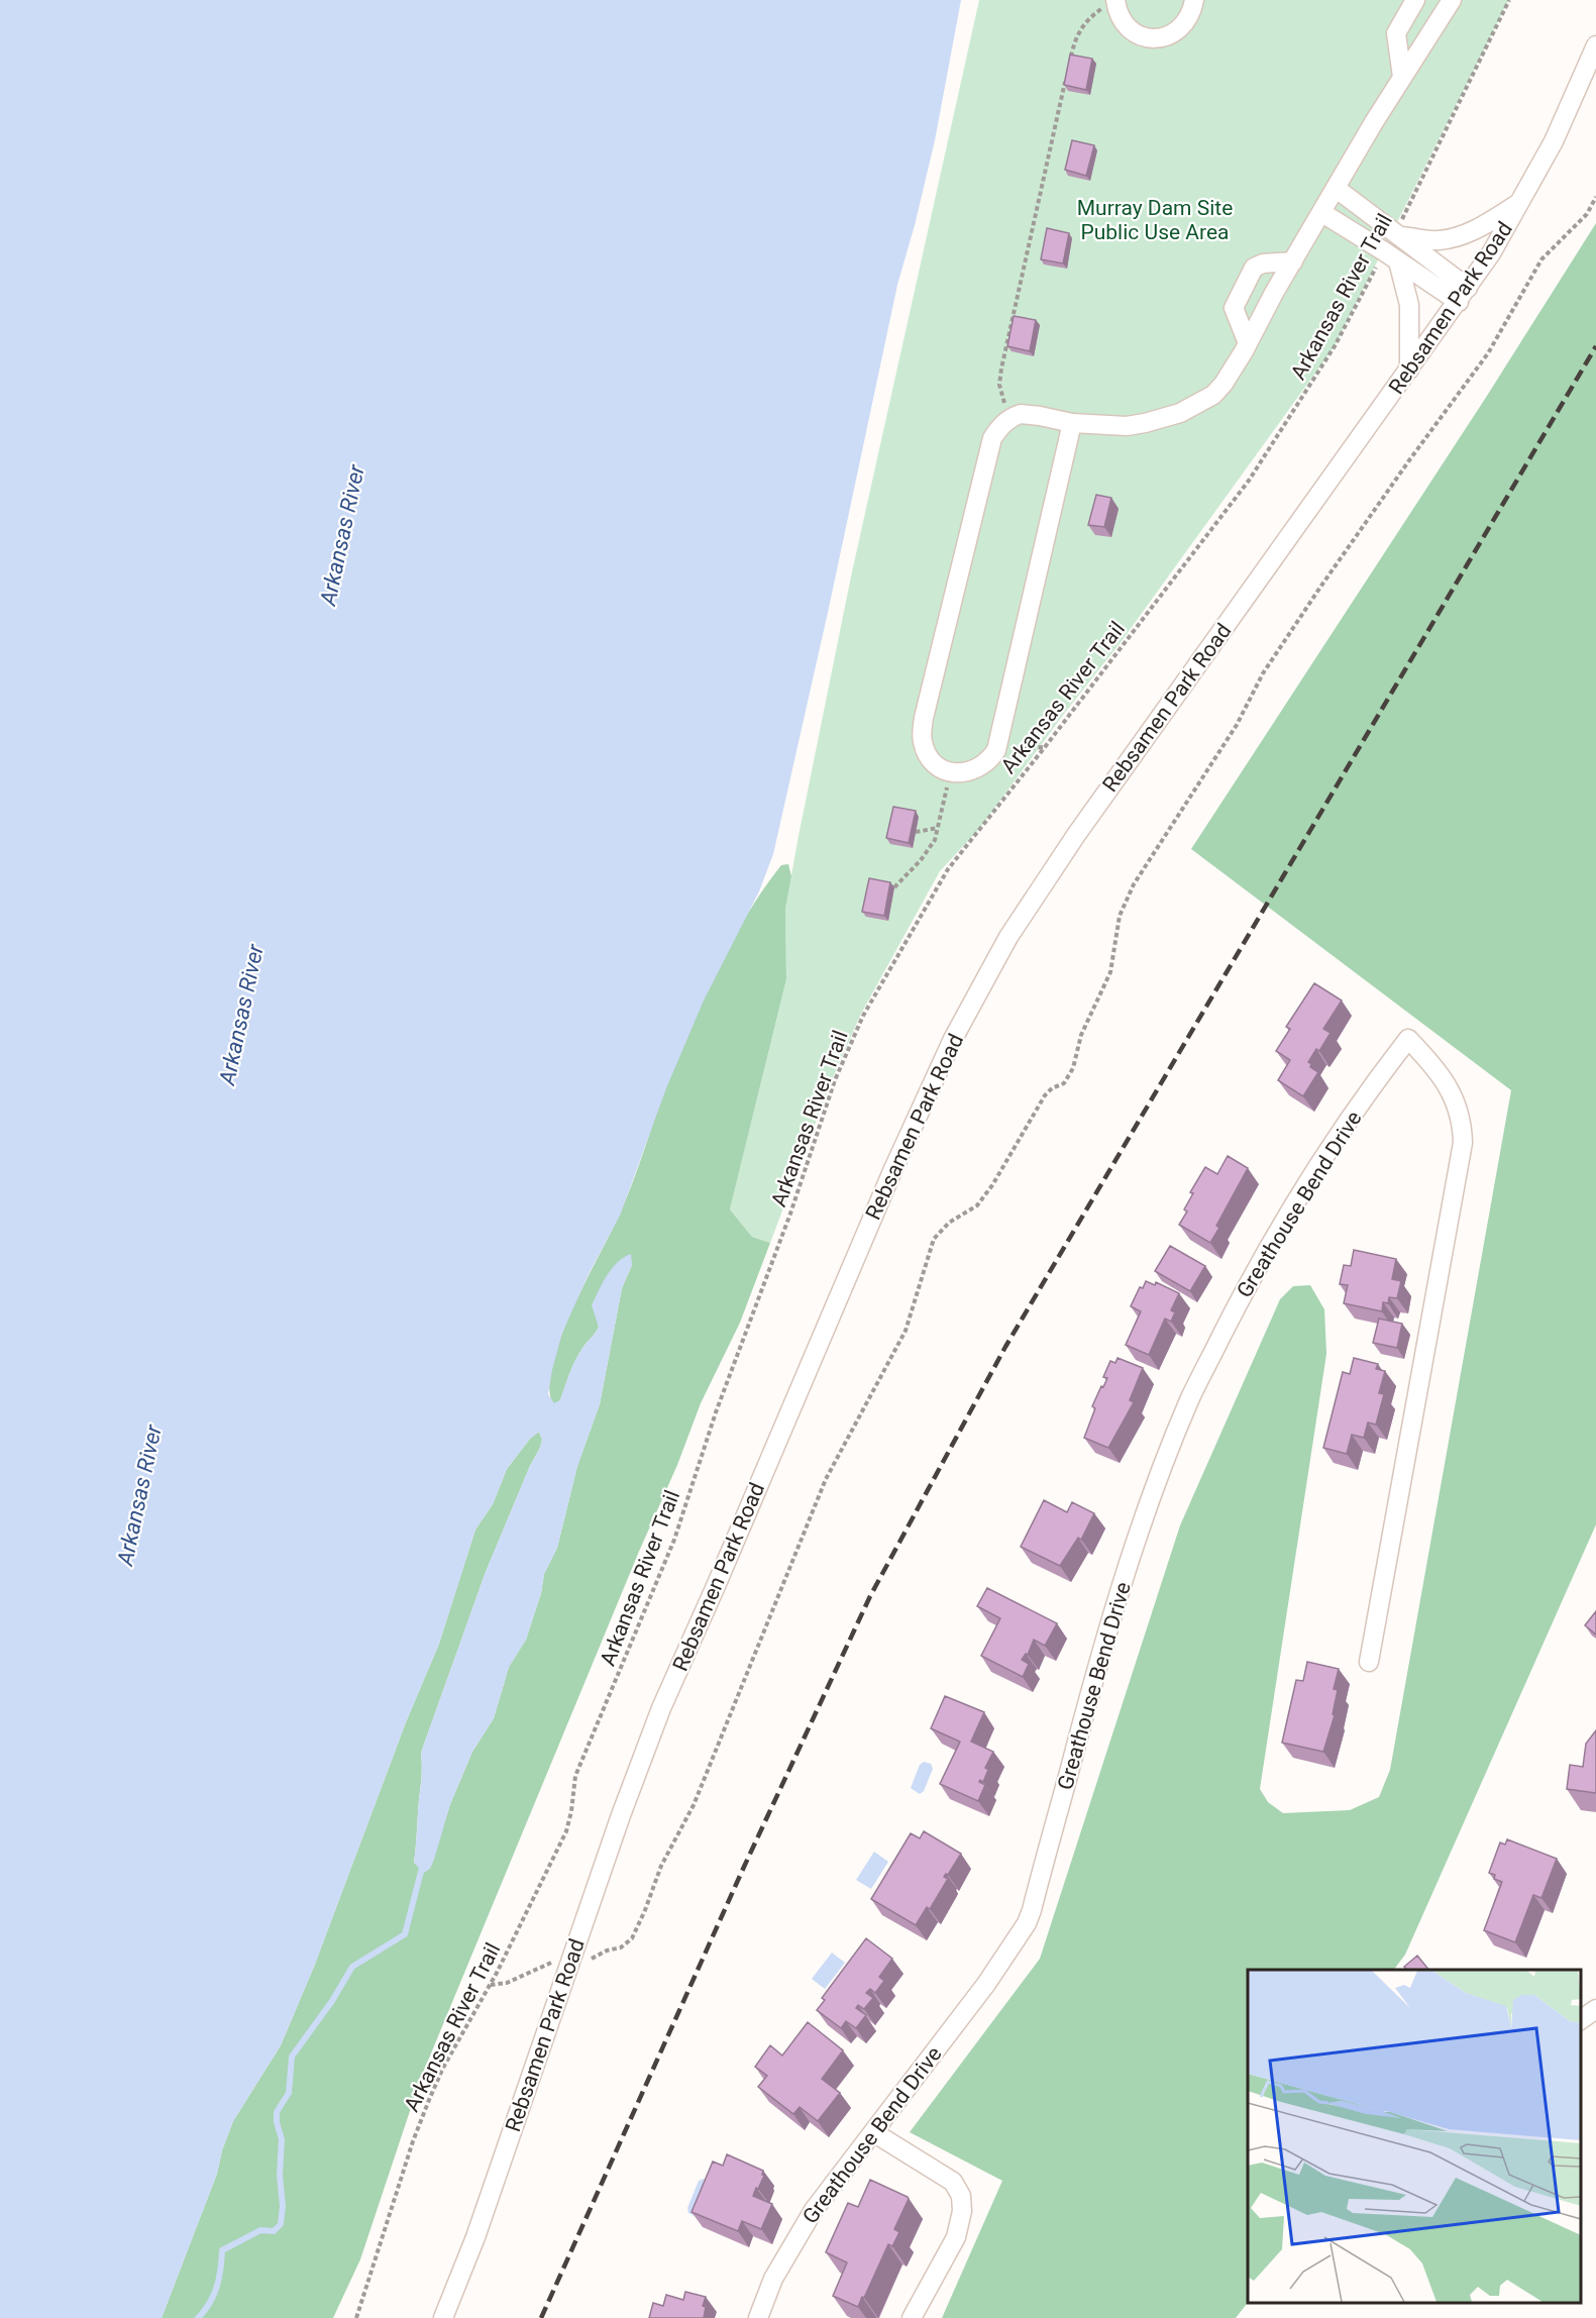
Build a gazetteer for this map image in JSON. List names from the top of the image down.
{
  "streets": {
    "street": ["Rebsamen Park Road", "Greathouse Bend Drive"],
    "path": ["Arkansas River Trail"]
  },
  "water": ["Arkansas River"],
  "parks": ["Murray Dam Site Public Use Area"]
}
